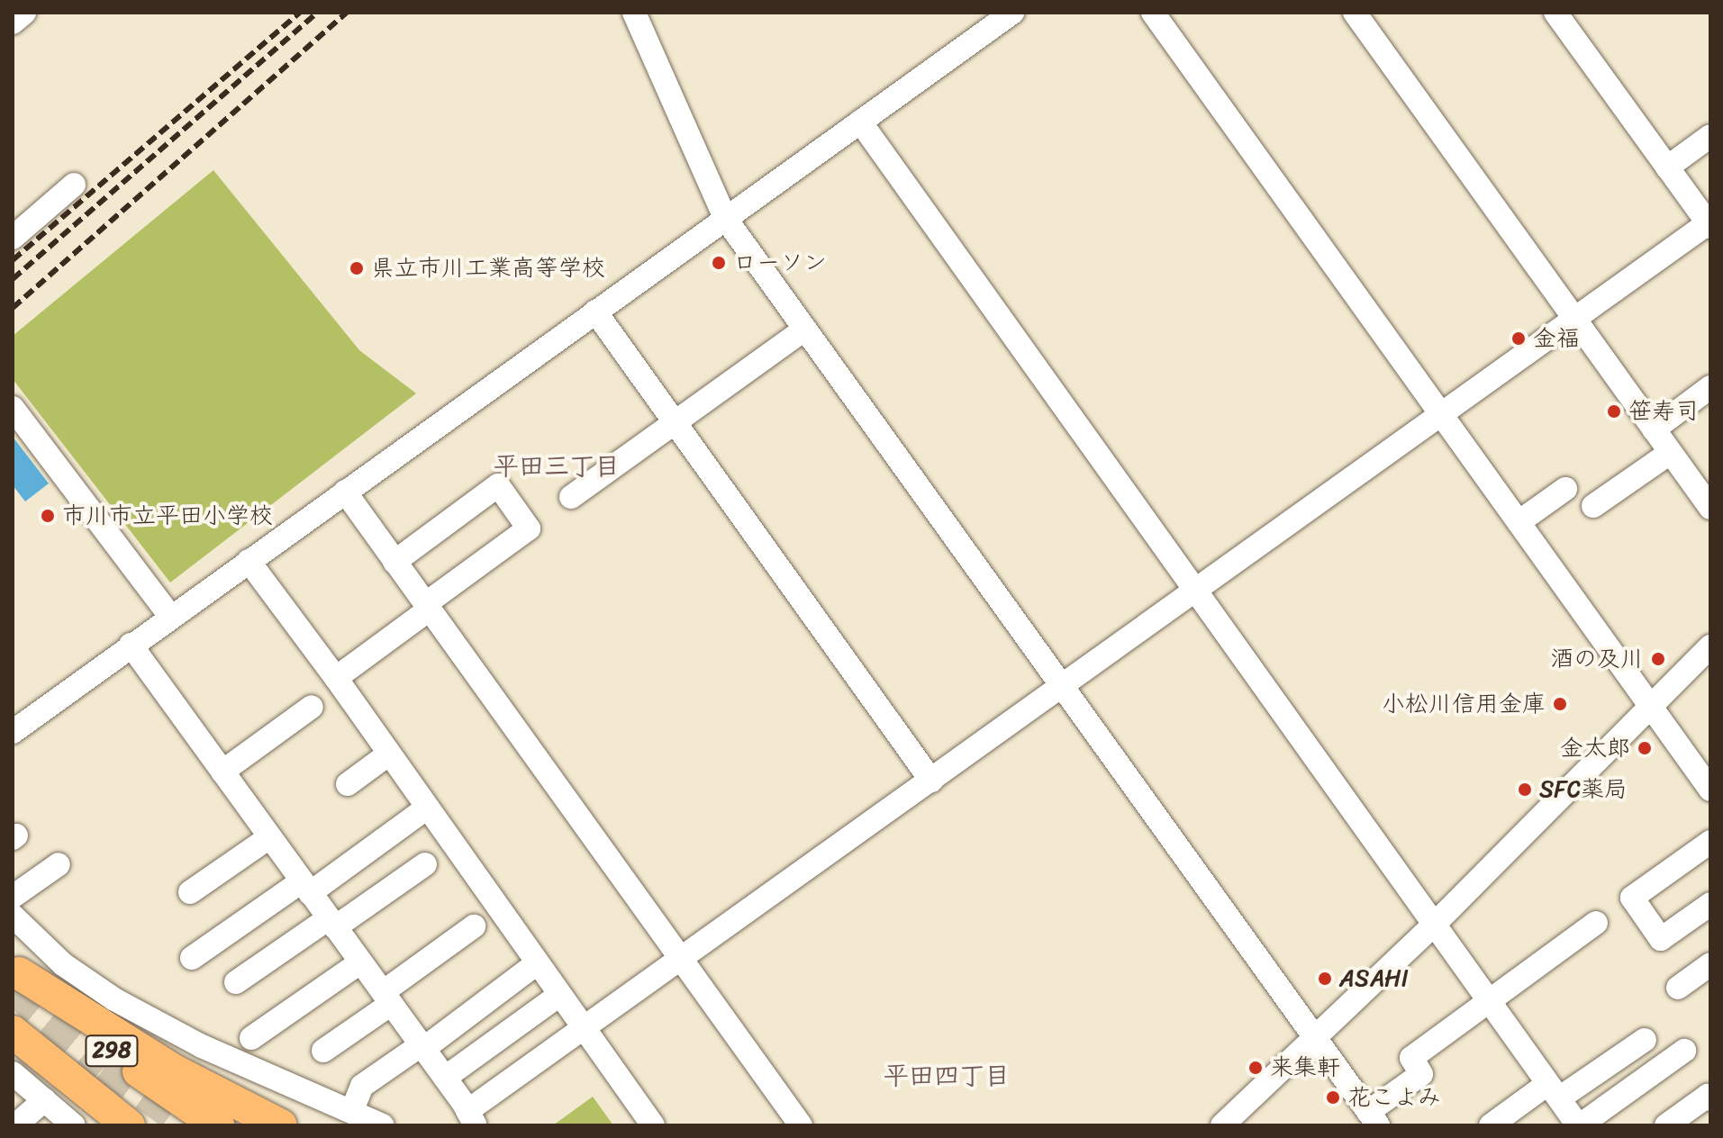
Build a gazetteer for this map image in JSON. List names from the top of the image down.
{
  "streets": {
    "highway": ["298"]
  },
  "districts": ["平田三丁目", "平田四丁目"],
  "places": [
    "ローソン",
    "県立市川工業高等学校",
    "金福",
    "笹寿司",
    "市川市立平田小学校",
    "酒の及川",
    "小松川信用金庫",
    "金太郎",
    "SFC薬局",
    "ASAHI",
    "来集軒",
    "花こよみ"
  ]
}
